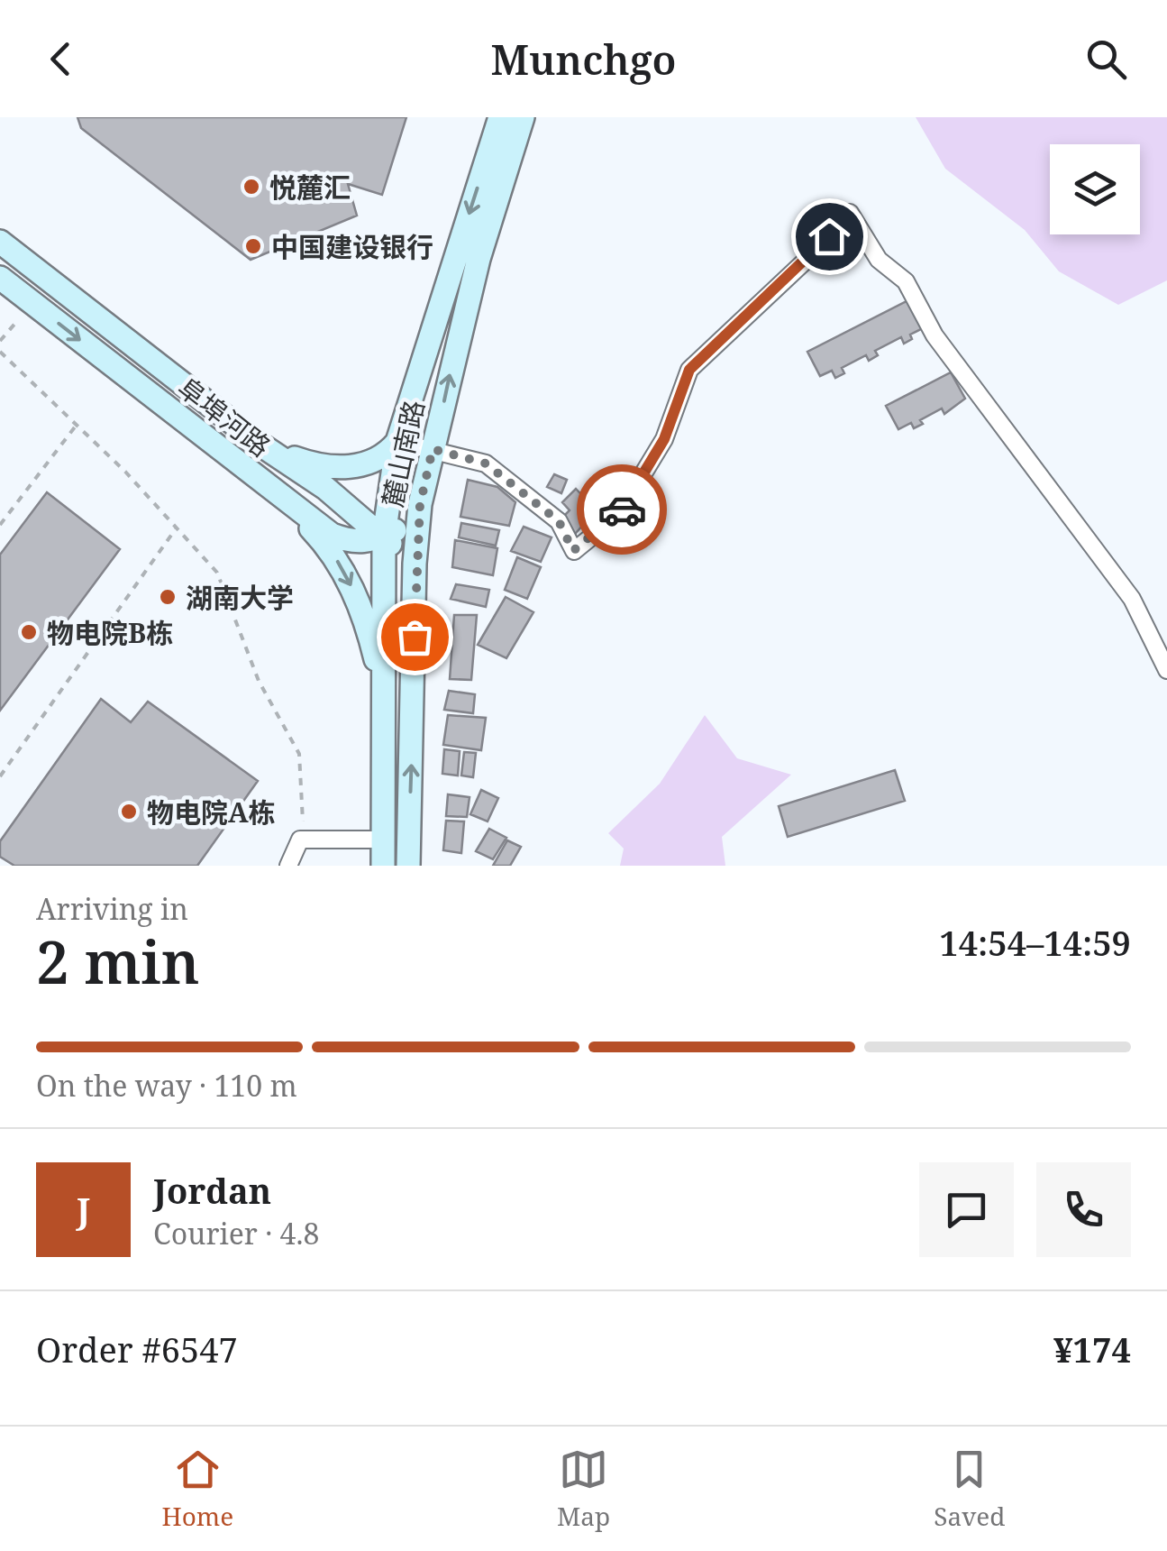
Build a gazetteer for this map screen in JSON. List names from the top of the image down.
{
  "streets": {
    "main road": ["阜埠河路", "麓山南路"]
  },
  "crossings": [
    ["阜埠河路", "麓山南路"]
  ],
  "places": [
    "悦麓汇",
    "中国建设银行",
    "湖南大学",
    "物电院B栋",
    "物电院A栋"
  ],
  "page": {
    "header": "Munchgo",
    "heading": ["2 min", "Arriving in", "14:54–14:59"],
    "panel": [
      "Jordan",
      "Courier · 4.8",
      "Order #6547",
      "¥174"
    ],
    "bar": "On the way · 110 m",
    "round": "J",
    "tabs": ["Home", "Map", "Saved"]
  }
}
